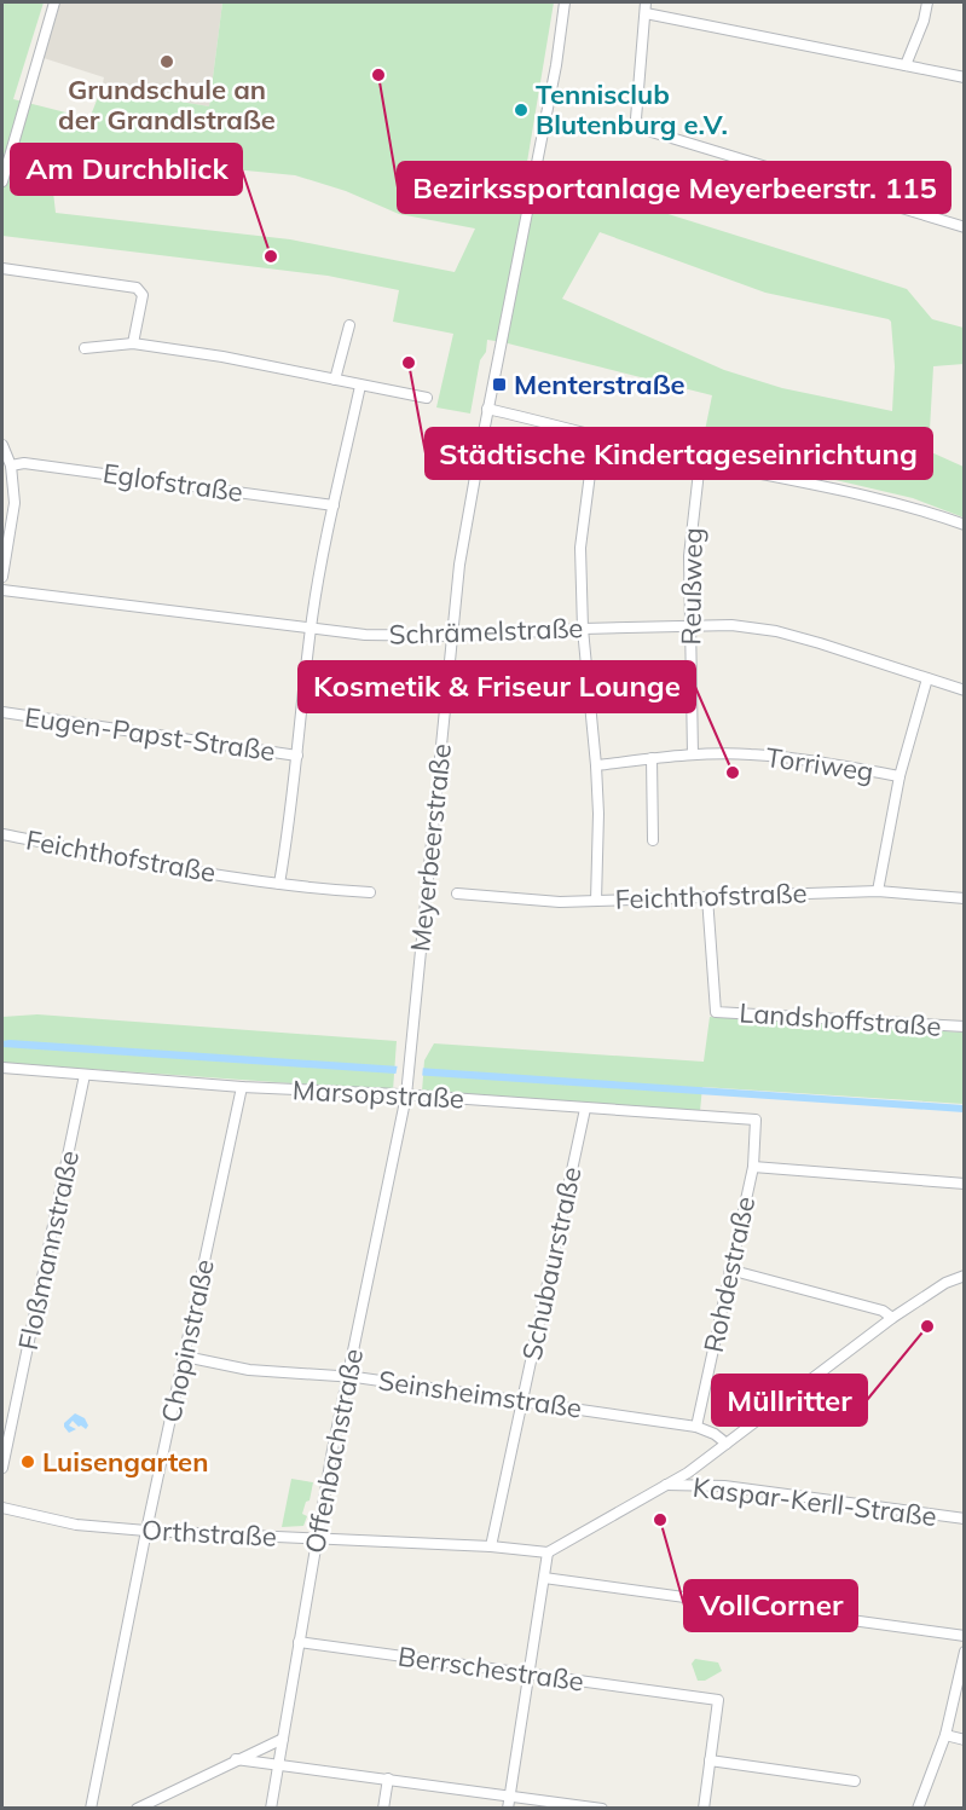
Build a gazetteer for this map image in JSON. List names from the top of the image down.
{
  "streets": {
    "street": [
      "Eglofstraße",
      "Reußweg",
      "Schrämelstraße",
      "Eugen-Papst-Straße",
      "Torriweg",
      "Meyerbeerstraße",
      "Feichthofstraße",
      "Landshoffstraße",
      "Marsopstraße",
      "Floßmannstraße",
      "Schubaurstraße",
      "Rohdestraße",
      "Chopinstraße",
      "Seinsheimstraße",
      "Offenbachstraße",
      "Kaspar-Kerll-Straße",
      "Orthstraße",
      "Berrschestraße"
    ]
  },
  "crossings": [
    ["Reußweg", "Schrämelstraße"],
    ["Reußweg", "Torriweg"],
    ["Schrämelstraße", "Meyerbeerstraße"],
    ["Meyerbeerstraße", "Marsopstraße"],
    ["Meyerbeerstraße", "Offenbachstraße"],
    ["Feichthofstraße", "Landshoffstraße"],
    ["Marsopstraße", "Floßmannstraße"],
    ["Marsopstraße", "Schubaurstraße"],
    ["Marsopstraße", "Rohdestraße"],
    ["Marsopstraße", "Chopinstraße"],
    ["Marsopstraße", "Offenbachstraße"],
    ["Schubaurstraße", "Seinsheimstraße"],
    ["Schubaurstraße", "Orthstraße"],
    ["Rohdestraße", "Seinsheimstraße"],
    ["Chopinstraße", "Seinsheimstraße"],
    ["Chopinstraße", "Orthstraße"],
    ["Seinsheimstraße", "Offenbachstraße"],
    ["Offenbachstraße", "Orthstraße"],
    ["Offenbachstraße", "Berrschestraße"]
  ],
  "places": {
    "other": [
      "Grundschule an der Grandlstraße",
      "Bezirkssportanlage Meyerbeerstr. 115",
      "Tennisclub Blutenburg e.V.",
      "Am Durchblick",
      "Städtische Kindertageseinrichtung",
      "Kosmetik & Friseur Lounge",
      "Müllritter",
      "Luisengarten",
      "VollCorner"
    ],
    "transit": ["Menterstraße"]
  }
}
